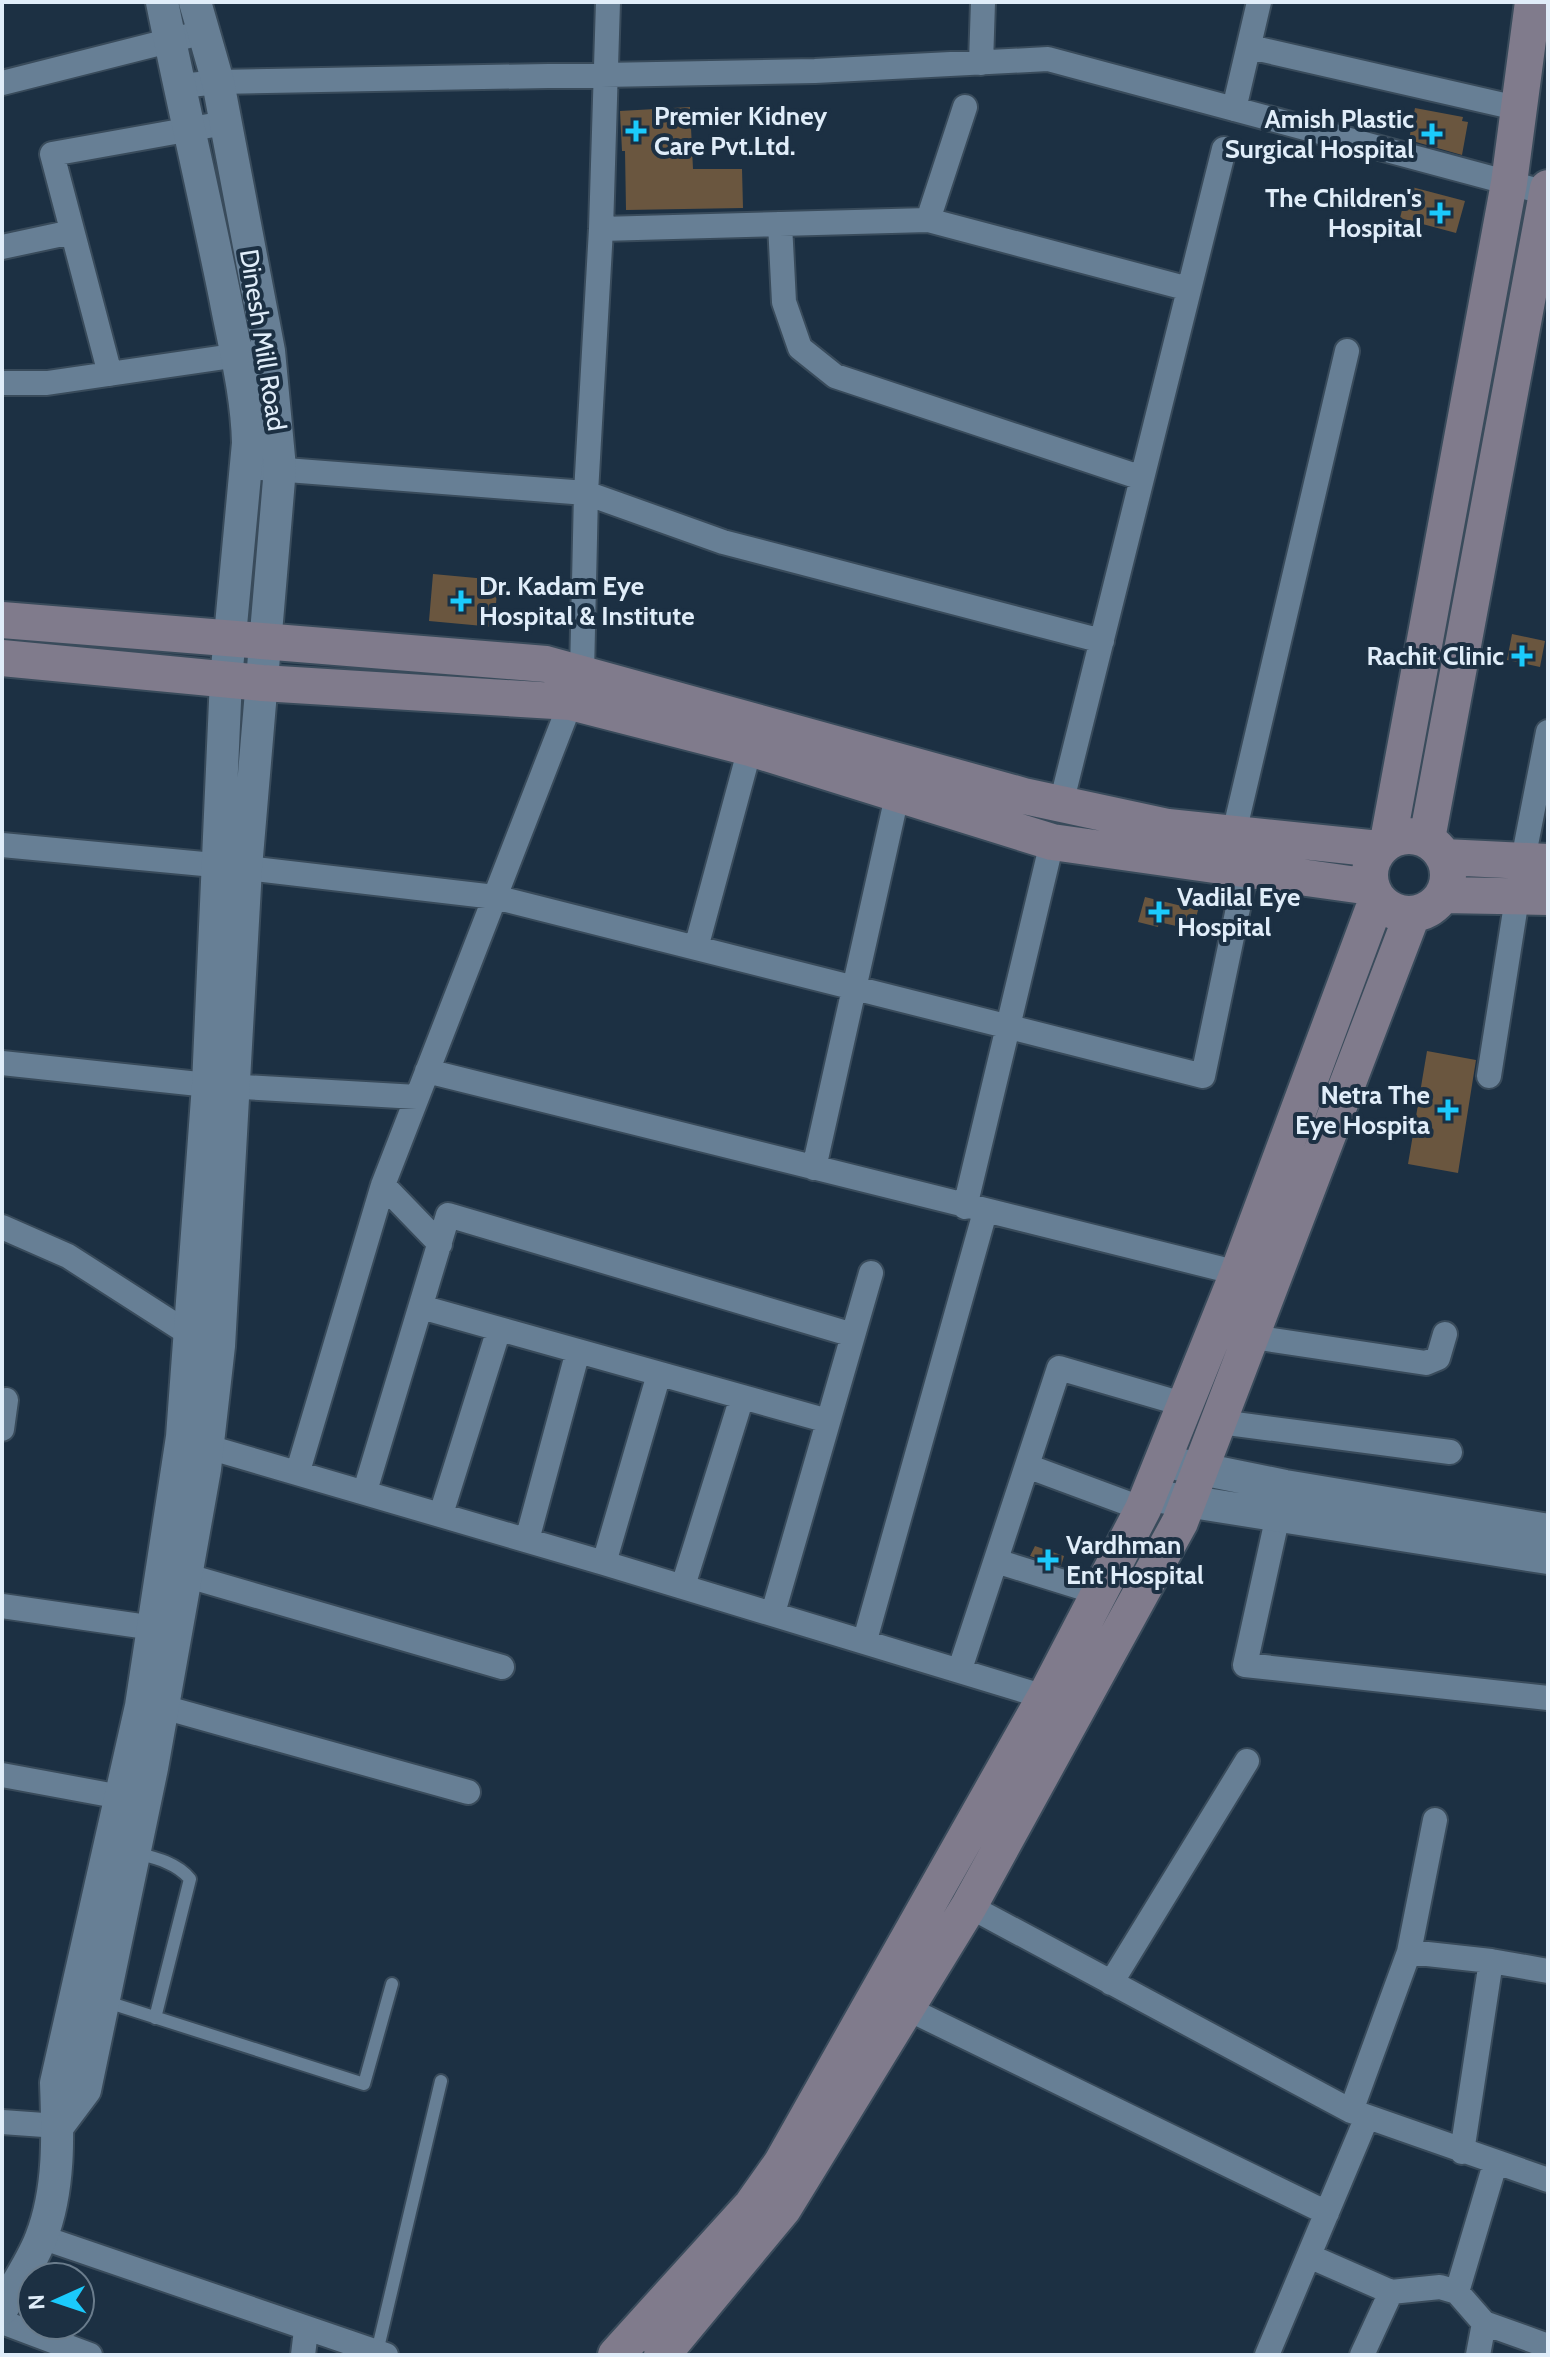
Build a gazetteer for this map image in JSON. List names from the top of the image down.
{
  "streets": {
    "street": ["Dinesh Mill Road"]
  },
  "places": {
    "health": [
      "Premier Kidney Care Pvt.Ltd.",
      "Amish Plastic Surgical Hospital",
      "The Children's Hospital",
      "Dr. Kadam Eye Hospital & Institute",
      "Rachit Clinic",
      "Vadilal Eye Hospital",
      "Netra The Eye Hospita",
      "Vardhman Ent Hospital"
    ]
  },
  "north": "left"
}
